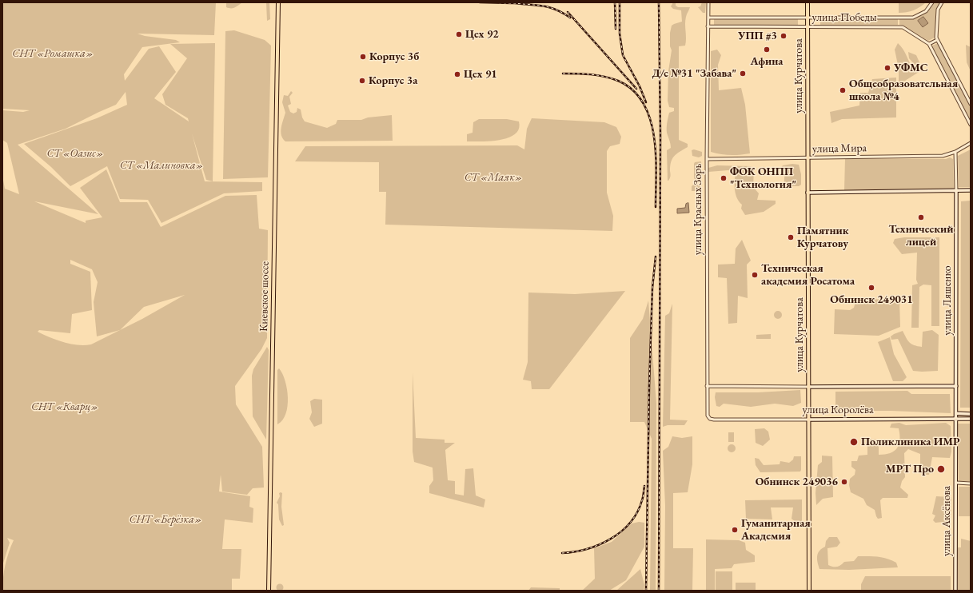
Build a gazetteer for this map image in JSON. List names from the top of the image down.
{
  "streets": {
    "main road": [
      "улица Курчатова",
      "Киевское шоссе",
      "улица Ляшенко",
      "улица Королёва",
      "улица Аксёнова"
    ],
    "street": ["улица Победы", "улица Мира", "улица Красных Зорь"]
  },
  "crossings": [
    ["улица Победы", "улица Курчатова"],
    ["улица Победы", "улица Красных Зорь"],
    ["улица Курчатова", "улица Мира"],
    ["улица Курчатова", "улица Королёва"],
    ["улица Мира", "улица Красных Зорь"],
    ["улица Мира", "улица Ляшенко"],
    ["улица Красных Зорь", "улица Королёва"],
    ["улица Ляшенко", "улица Аксёнова"],
    ["улица Королёва", "улица Аксёнова"]
  ],
  "parks": [
    "СНТ «Ромашка»",
    "СТ «Оазис»",
    "СТ «Малиновка»",
    "СТ «Маяк»",
    "СНТ «Кварц»",
    "СНТ «Берёзка»"
  ],
  "places": [
    "Цех 92",
    "УПП #3",
    "Афина",
    "Корпус 3б",
    "УФМС",
    "Д/с №31 \"Забава\"",
    "Цех 91",
    "Корпус 3a",
    "Общеобразовательная школа №4",
    "ФОК ОНПП \"Технология\"",
    "Технический лицей",
    "Памятник Курчатову",
    "Техническая академия Росатома",
    "Обнинск 249031",
    "Поликлиника ИМР",
    "МРТ Про",
    "Обнинск 249036",
    "Гуманитарная Академия"
  ]
}
